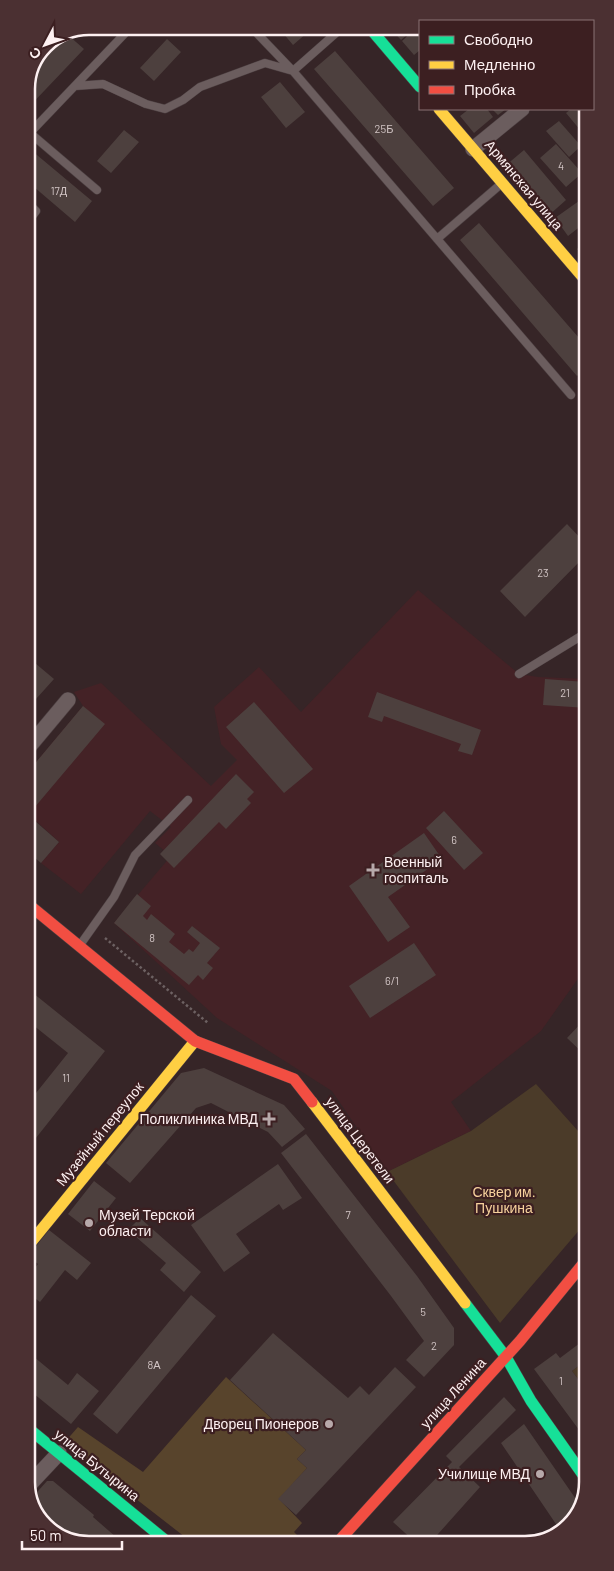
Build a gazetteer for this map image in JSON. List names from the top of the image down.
{
  "streets": {
    "street": [
      "Армянская улица",
      "Музейный переулок",
      "улица Церетели",
      "улица Ленина",
      "улица Бутырина"
    ]
  },
  "crossings": [
    ["Музейный переулок", "улица Церетели"],
    ["улица Церетели", "улица Ленина"]
  ],
  "parks": ["Сквер им. Пушкина"],
  "places": {
    "health": ["Военный госпиталь", "Поликлиника МВД"],
    "other": ["Музей Терской области", "Дворец Пионеров", "Училище МВД"]
  },
  "house_numbers": [
    "25Б",
    "4",
    "17Д",
    "23",
    "21",
    "6",
    "8",
    "6/1",
    "11",
    "7",
    "5",
    "2",
    "8А",
    "1"
  ],
  "legend": ["Свободно", "Медленно", "Пробка"],
  "scale_bar": "50 m",
  "north": "bottom left"
}
